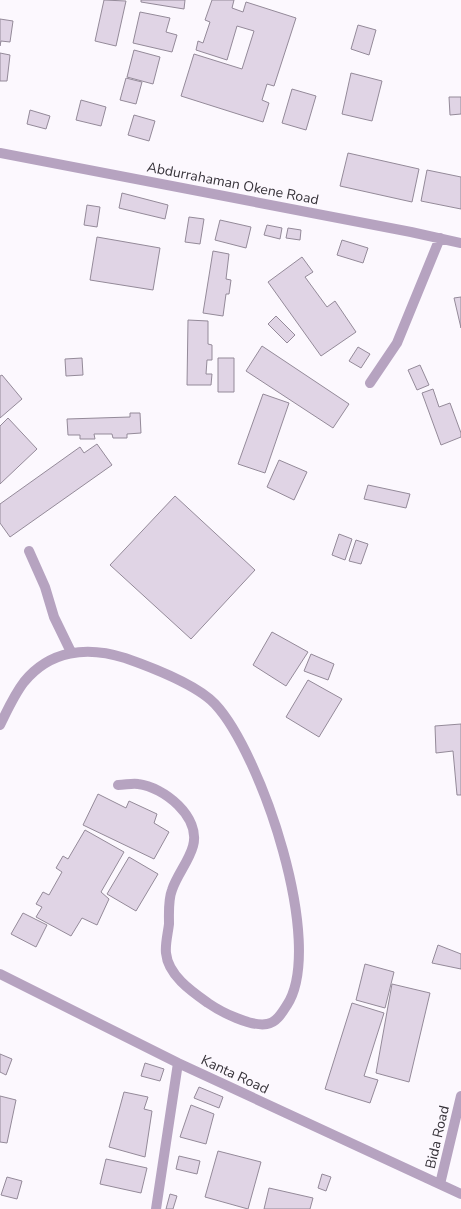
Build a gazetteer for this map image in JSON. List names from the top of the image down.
{
  "streets": {
    "street": ["Abdurrahaman Okene Road", "Kanta Road", "Bida Road"]
  },
  "crossings": [
    ["Kanta Road", "Bida Road"]
  ]
}
